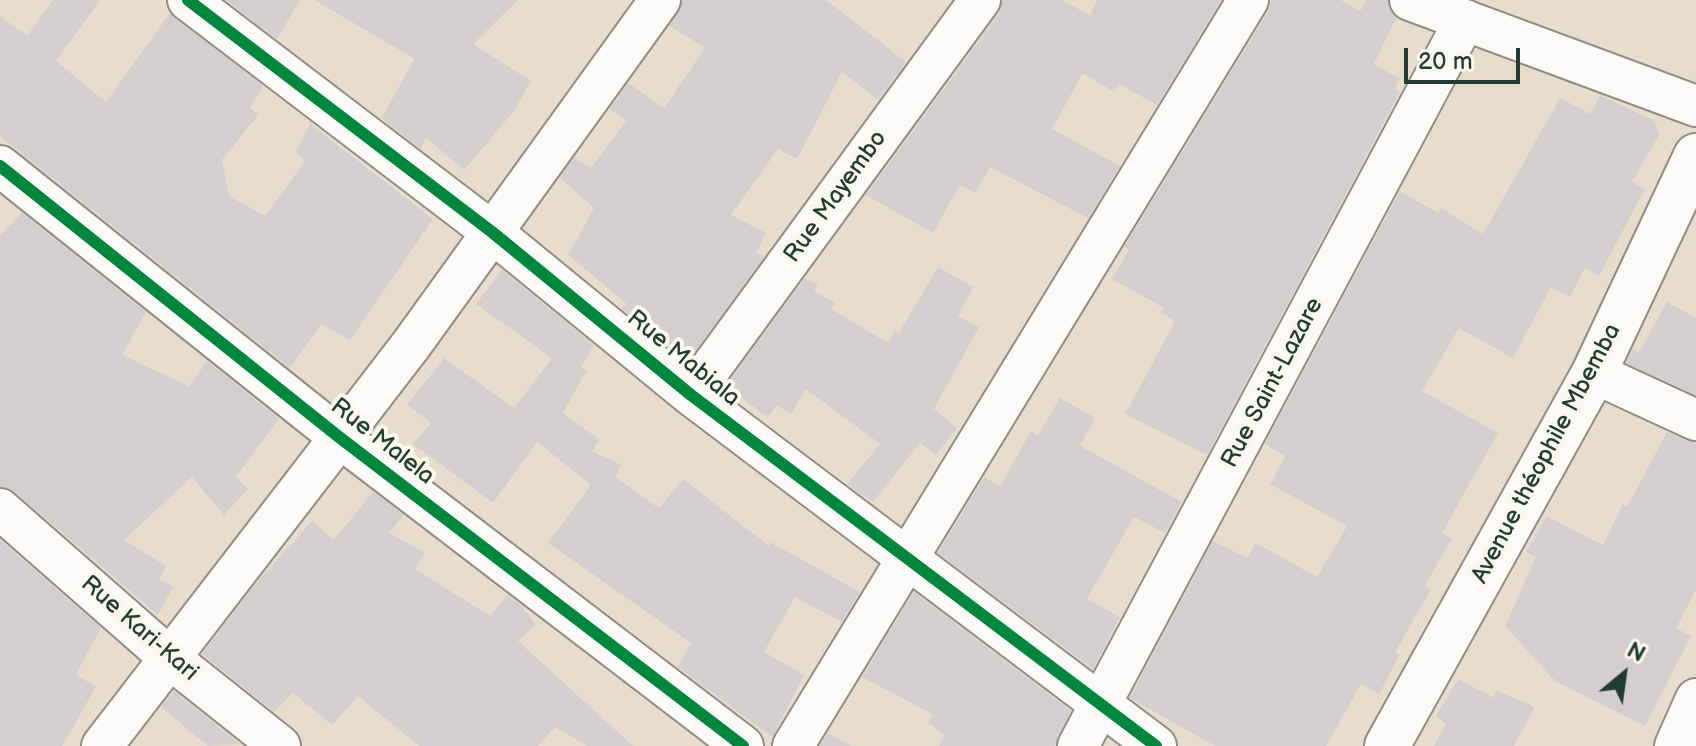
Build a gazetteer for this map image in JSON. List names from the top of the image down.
{
  "streets": {
    "street": [
      "Rue Mayembo",
      "Rue Mabiala",
      "Rue Saint-Lazare",
      "Rue Malela",
      "Avenue théophile Mbemba",
      "Rue Kari-Kari"
    ]
  },
  "crossings": [
    ["Rue Mayembo", "Rue Mabiala"],
    ["Rue Mabiala", "Rue Saint-Lazare"]
  ],
  "scale_bar": "20 m",
  "north": "top right"
}
